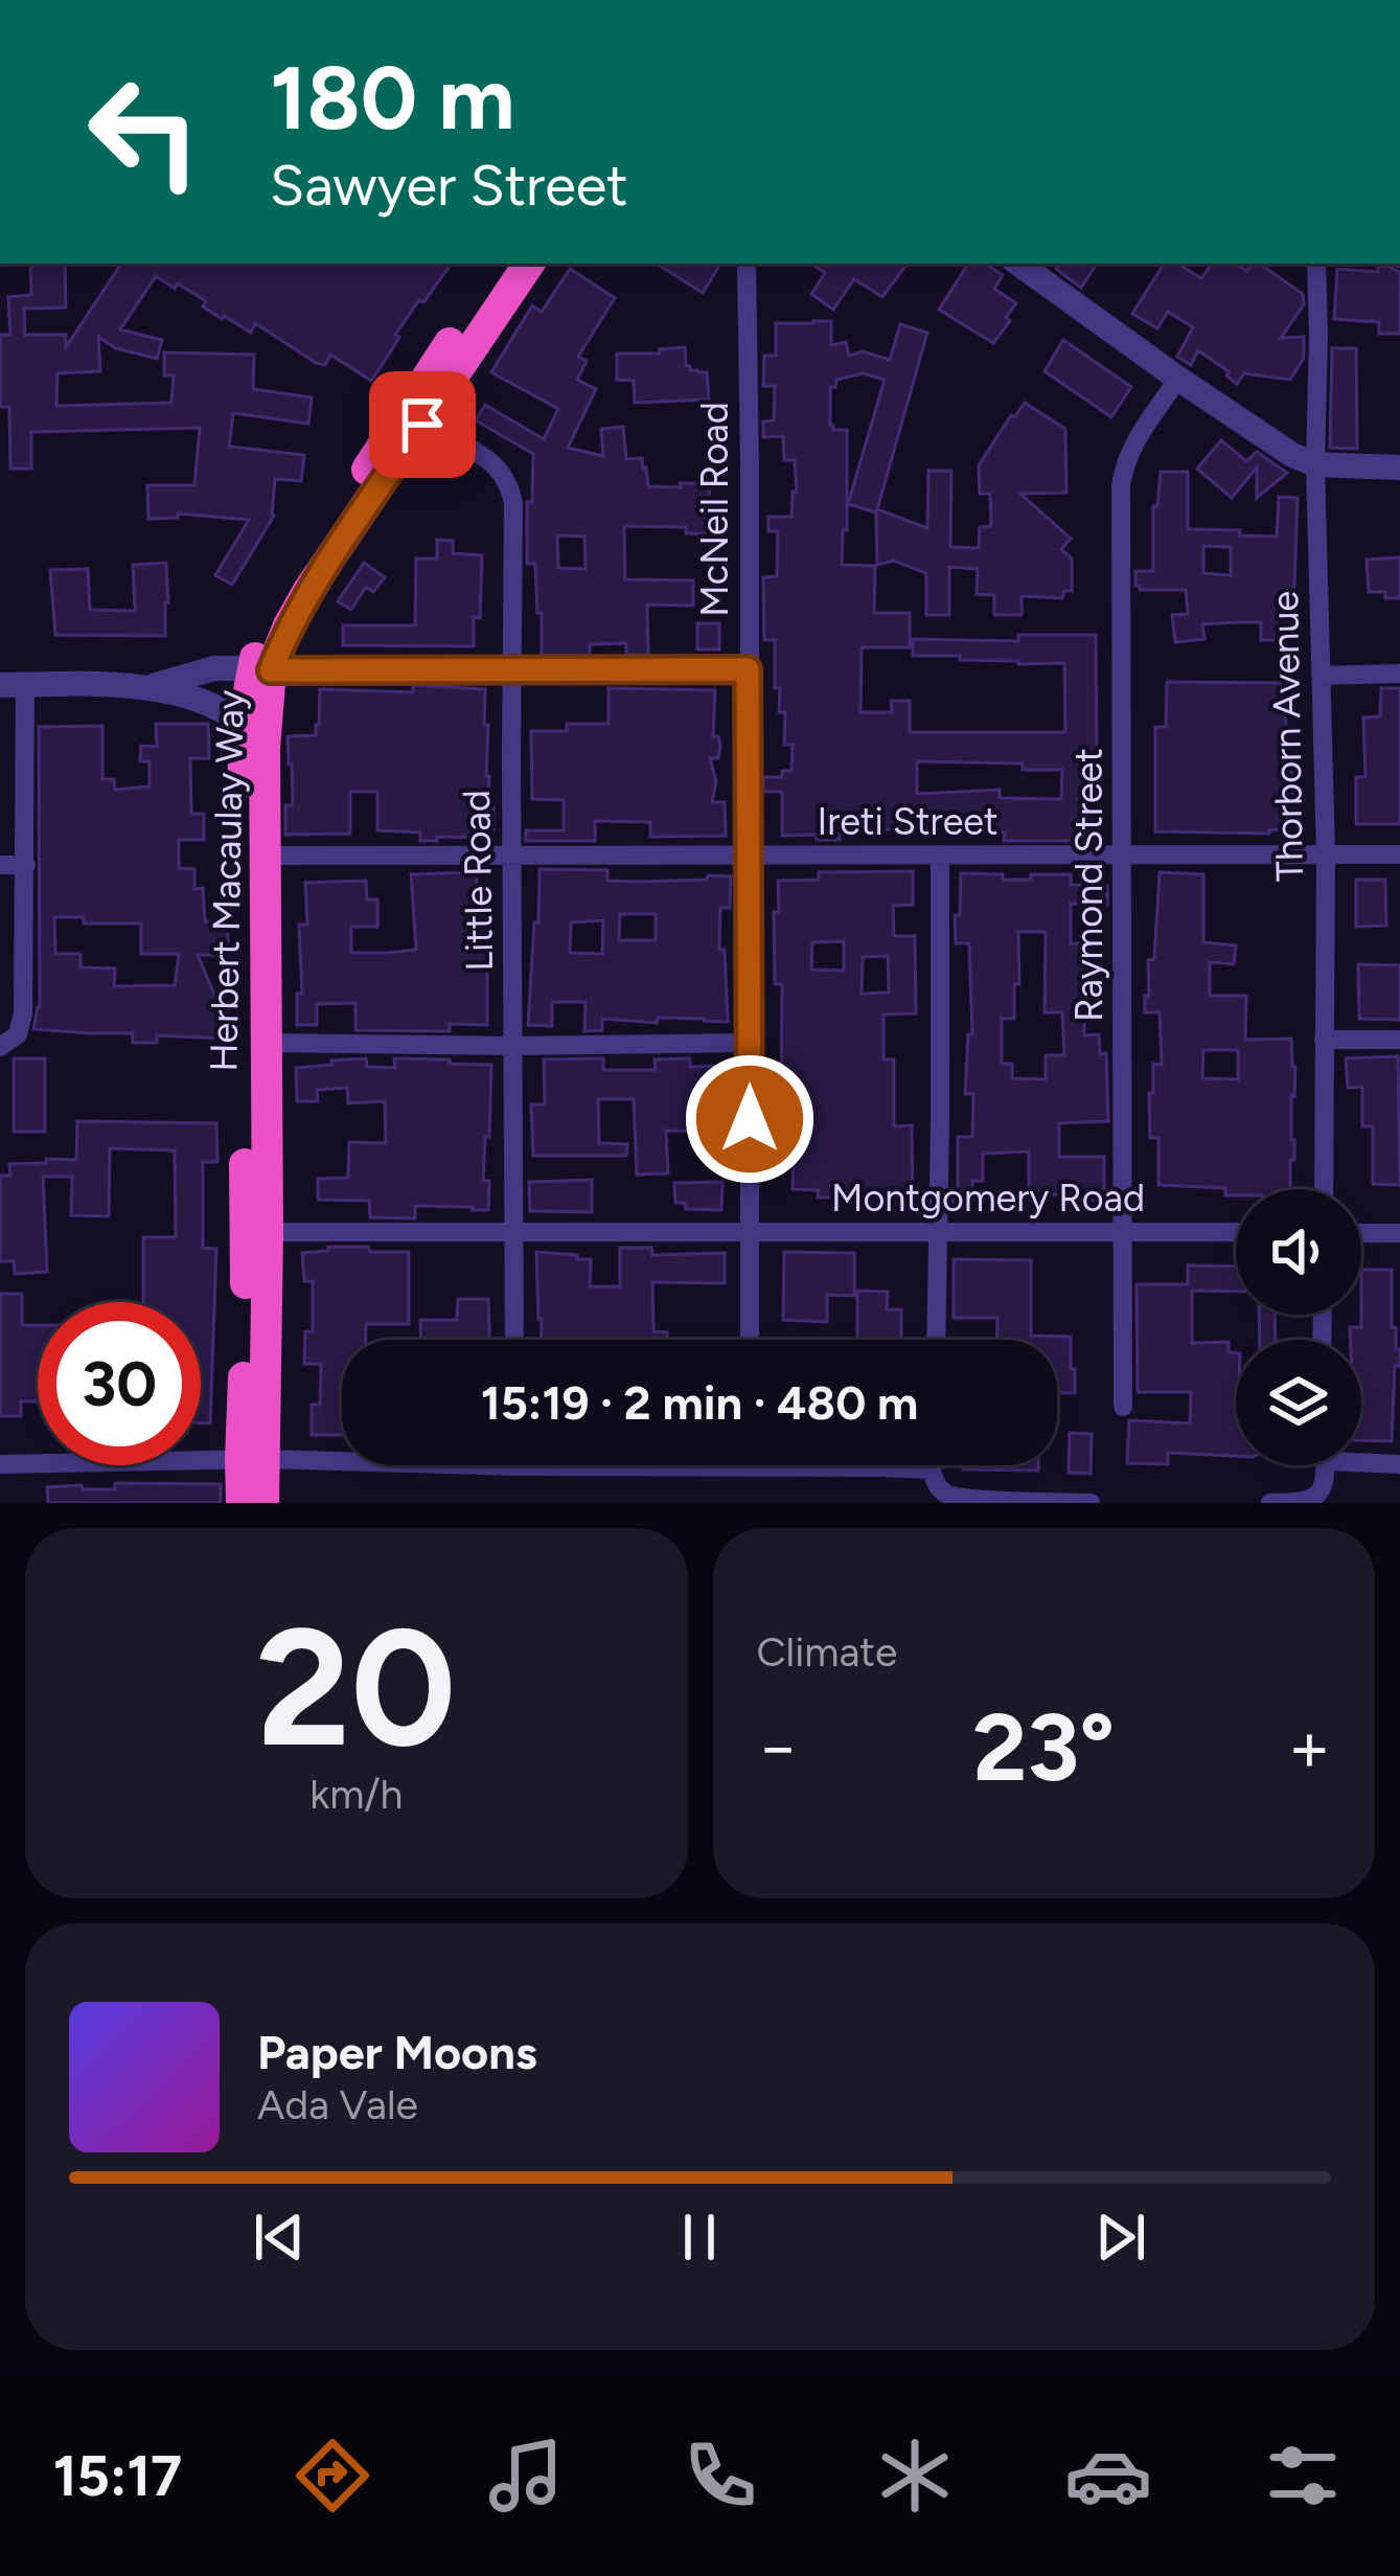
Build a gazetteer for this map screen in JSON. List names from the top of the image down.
{
  "streets": {
    "highway": ["Herbert Macaulay Way"],
    "street": [
      "McNeil Road",
      "Thorborn Avenue",
      "Ireti Street",
      "Little Road",
      "Raymond Street",
      "Montgomery Road"
    ]
  },
  "crossings": [
    ["McNeil Road", "Ireti Street"],
    ["McNeil Road", "Montgomery Road"],
    ["Thorborn Avenue", "Ireti Street"],
    ["Ireti Street", "Herbert Macaulay Way"],
    ["Ireti Street", "Little Road"],
    ["Ireti Street", "Raymond Street"],
    ["Herbert Macaulay Way", "Montgomery Road"],
    ["Little Road", "Montgomery Road"],
    ["Raymond Street", "Montgomery Road"]
  ],
  "page": {
    "turn": ["180 m", "Sawyer Street"],
    "limit": "30",
    "trip": "15:19 · 2 min · 480 m",
    "tile": [
      ["20", "km/h"],
      "Climate"
    ],
    "heat": ["−", "23°", "+"],
    "song": ["Paper Moons", "Ada Vale"],
    "tabs": "15:17"
  }
}
